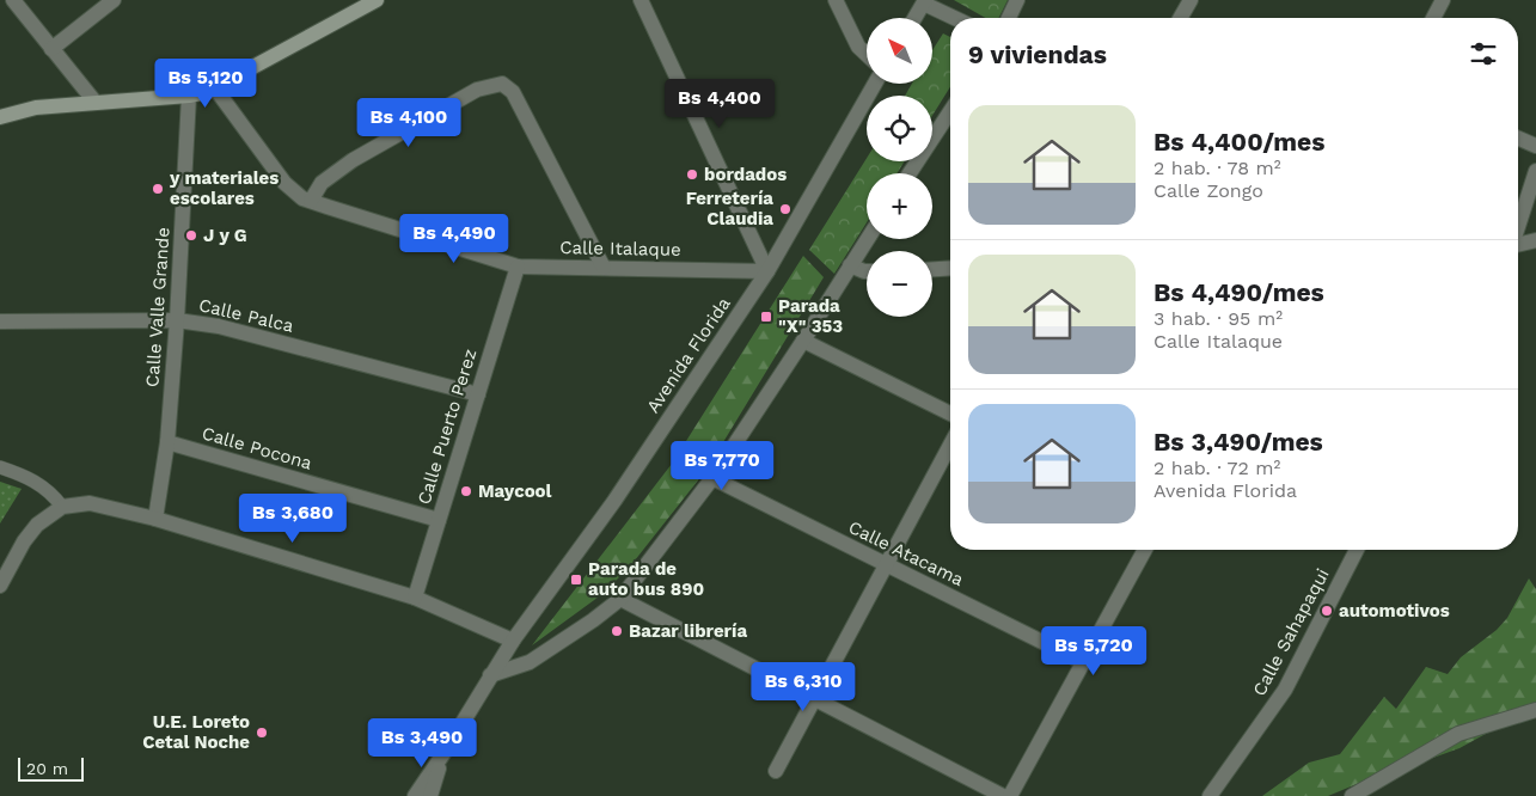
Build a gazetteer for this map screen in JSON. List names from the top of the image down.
{
  "streets": {
    "street": [
      "Calle Italaque",
      "Calle Valle Grande",
      "Calle Palca",
      "Avenida Florida",
      "Calle Puerto Perez",
      "Calle Pocona",
      "Calle Atacama",
      "Calle Sahapaqui"
    ]
  },
  "crossings": [
    ["Calle Italaque", "Avenida Florida"],
    ["Calle Italaque", "Calle Puerto Perez"],
    ["Calle Valle Grande", "Calle Palca"],
    ["Calle Valle Grande", "Calle Pocona"],
    ["Calle Palca", "Calle Puerto Perez"],
    ["Calle Puerto Perez", "Calle Pocona"]
  ],
  "places": {
    "other": [
      "bordados",
      "y materiales escolares",
      "Ferretería Claudia",
      "J y G",
      "Maycool",
      "automotivos",
      "Bazar librería",
      "U.E. Loreto Cetal Noche"
    ],
    "transit": ["Parada \"X\" 353", "Parada de auto bus 890"]
  },
  "scale_bar": "20 m",
  "north": "top left",
  "page": {
    "map_buttons": ["+", "−"],
    "heading": "9 viviendas",
    "price": [
      "Bs 5,120",
      "Bs 4,400",
      "Bs 4,100",
      "Bs 4,490",
      "Bs 7,770",
      "Bs 3,680",
      "Bs 5,720",
      "Bs 6,310",
      "Bs 3,490"
    ],
    "list": [
      {
        "name": "Bs 4,400/mes",
        "note": "2 hab. · 78 m² · Calle Zongo"
      },
      {
        "name": "Bs 4,490/mes",
        "note": "3 hab. · 95 m² · Calle Italaque"
      },
      {
        "name": "Bs 3,490/mes",
        "note": "2 hab. · 72 m² · Avenida Florida"
      }
    ],
    "scale": "20 m"
  }
}
